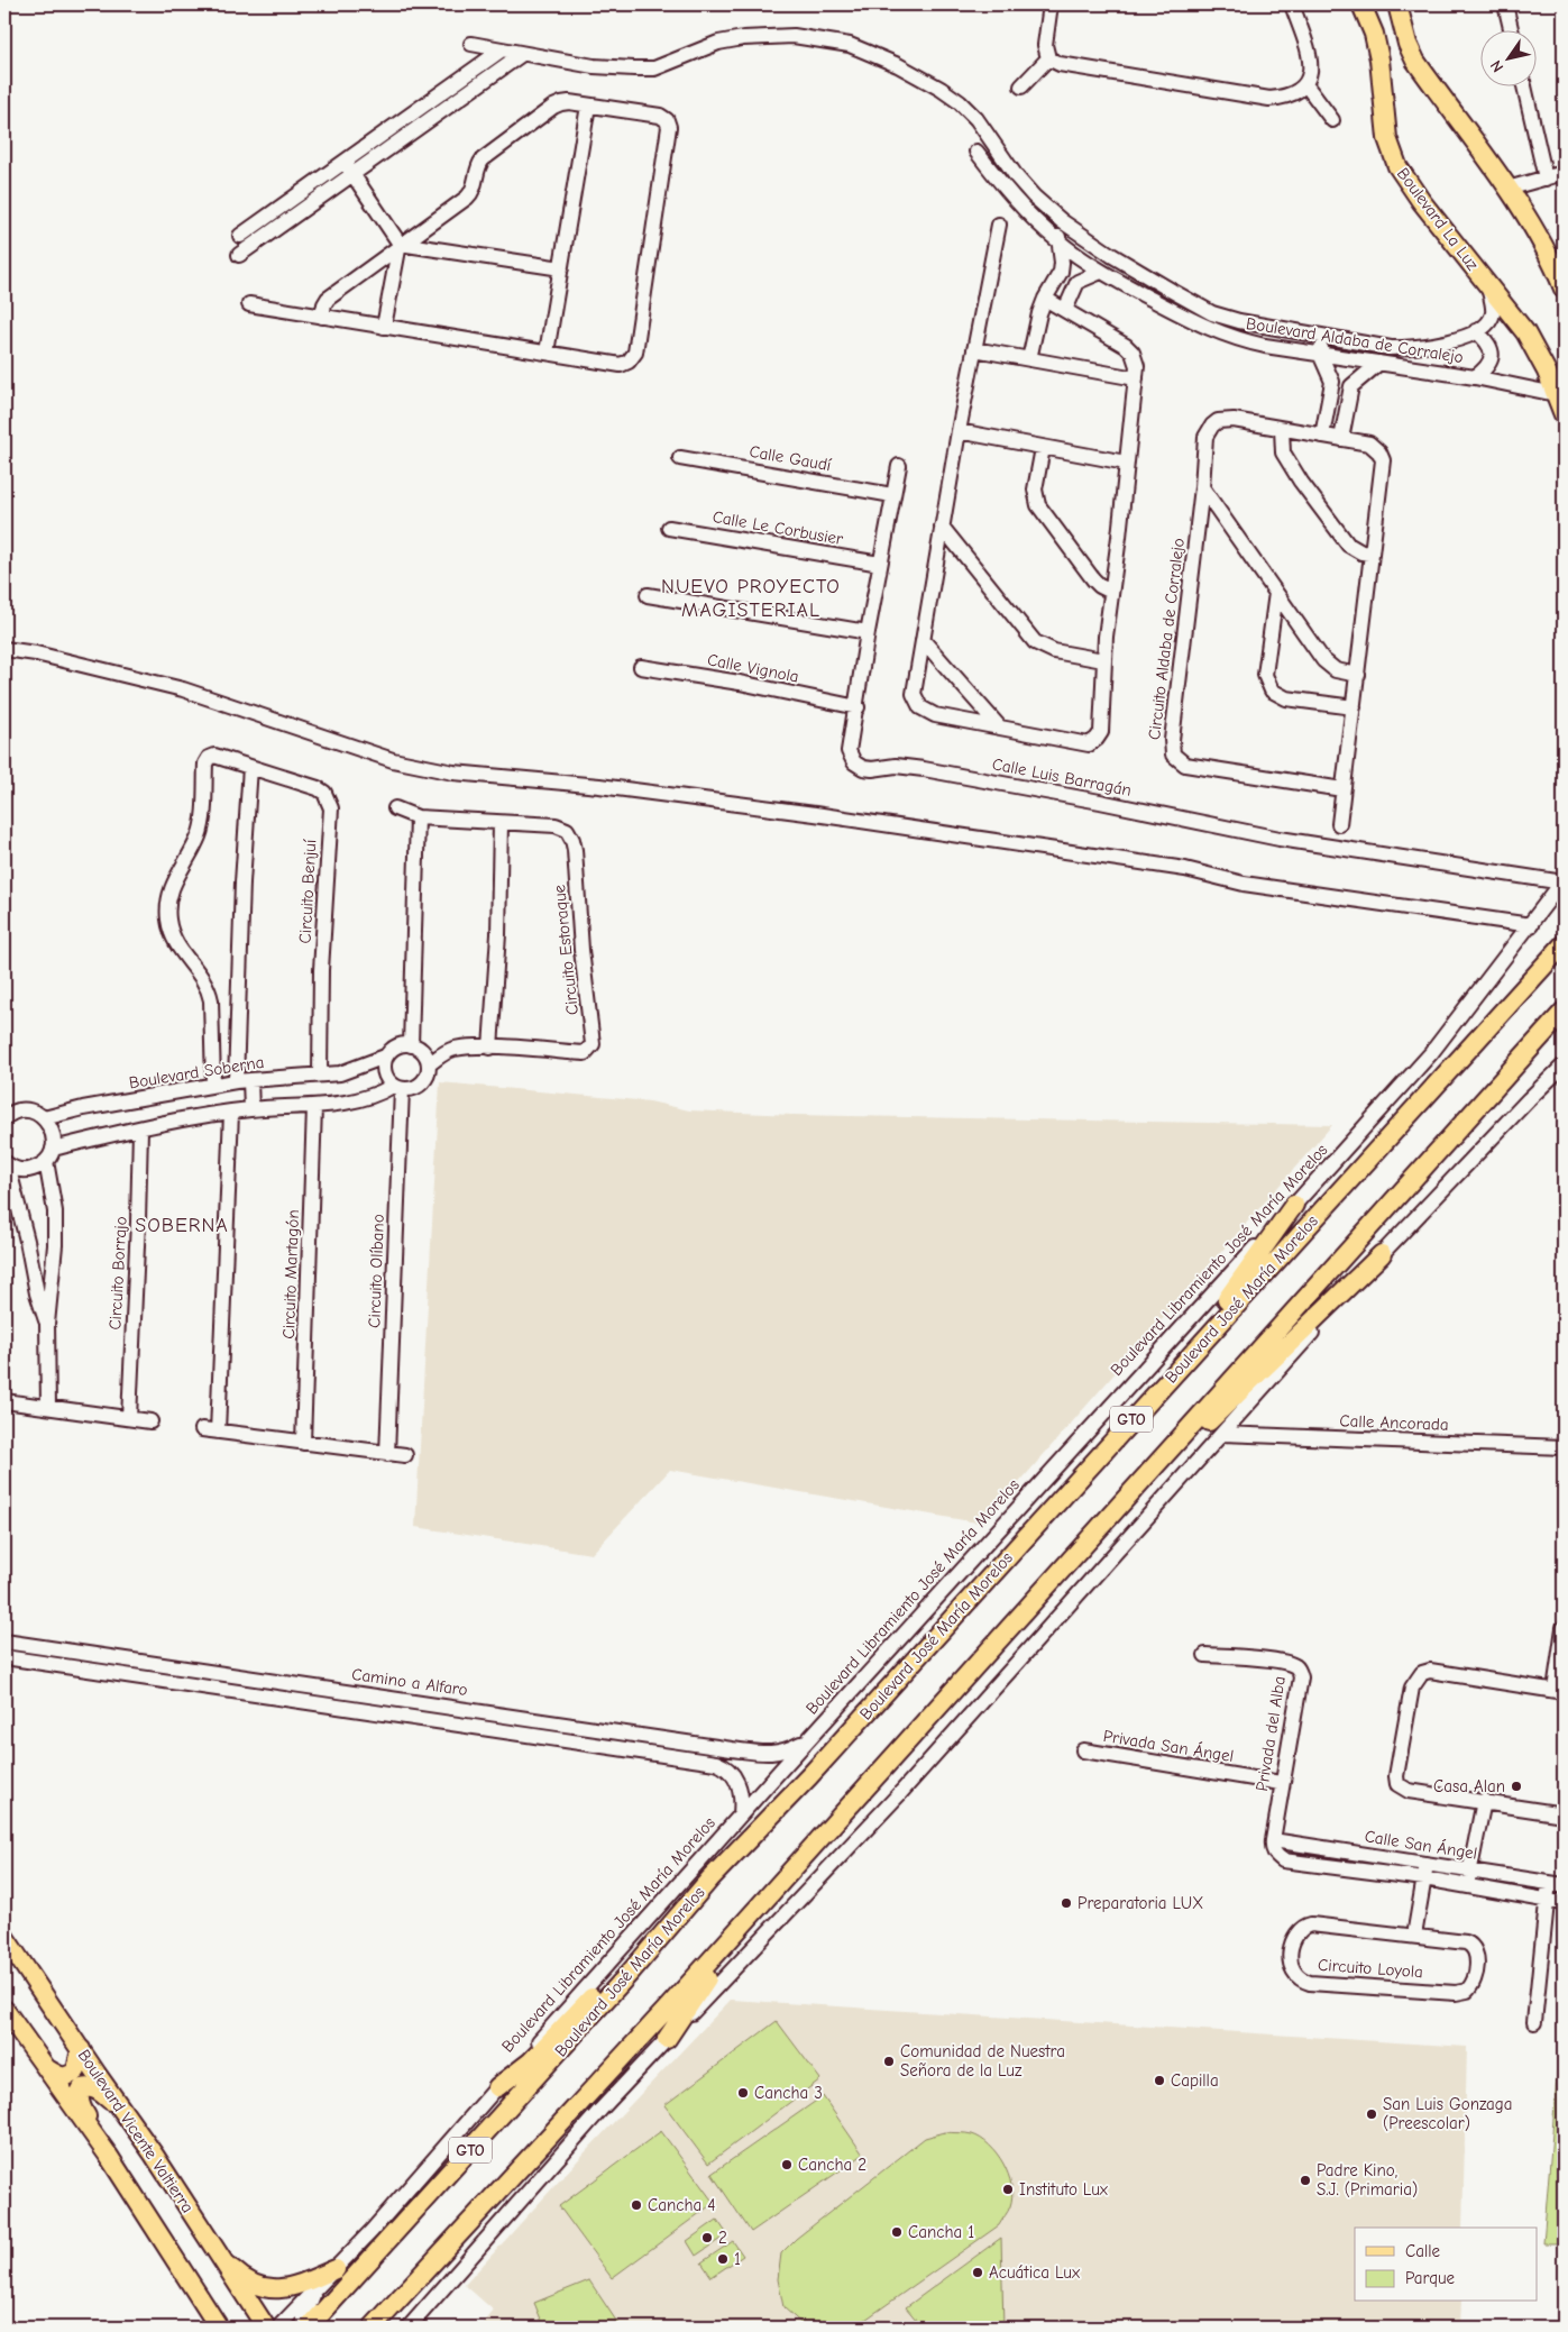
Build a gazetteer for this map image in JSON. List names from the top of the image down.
{
  "streets": {
    "main road": [
      "Boulevard La Luz",
      "Boulevard José María Morelos",
      "GTO",
      "Boulevard Vicente Valtierra"
    ],
    "street": [
      "Boulevard Aldaba de Corralejo",
      "Calle Gaudí",
      "Calle Le Corbusier",
      "Circuito Aldaba de Corralejo",
      "Calle Vignola",
      "Calle Luis Barragán",
      "Circuito Benjuí",
      "Circuito Estoraque",
      "Boulevard Soberna",
      "Boulevard Libramiento José María Morelos",
      "Circuito Olíbano",
      "Circuito Borrajo",
      "Circuito Martagón",
      "Calle Ancorada",
      "Camino a Alfaro",
      "Privada del Alba",
      "Privada San Ángel",
      "Calle San Ángel",
      "Circuito Loyola"
    ]
  },
  "crossings": [
    ["Boulevard La Luz", "Boulevard Aldaba de Corralejo"],
    ["Calle Gaudí", "Calle Luis Barragán"],
    ["Calle Le Corbusier", "Calle Luis Barragán"],
    ["Calle Vignola", "Calle Luis Barragán"],
    ["Calle Luis Barragán", "Boulevard Libramiento José María Morelos"],
    ["Circuito Benjuí", "Boulevard Soberna"],
    ["Circuito Estoraque", "Boulevard Soberna"],
    ["Circuito Estoraque", "Circuito Olíbano"],
    ["Boulevard Soberna", "Circuito Olíbano"],
    ["Boulevard Libramiento José María Morelos", "Camino a Alfaro"],
    ["Privada del Alba", "Privada San Ángel"],
    ["Privada del Alba", "Calle San Ángel"]
  ],
  "districts": ["NUEVO PROYECTO MAGISTERIAL", "SOBERNA"],
  "places": [
    "Casa Alan",
    "Preparatoria LUX",
    "Comunidad de Nuestra Señora de la Luz",
    "Capilla",
    "Cancha 3",
    "San Luis Gonzaga (Preescolar)",
    "Cancha 2",
    "Padre Kino, S.J. (Primaria)",
    "Instituto Lux",
    "Cancha 4",
    "Cancha 1",
    "2",
    "1",
    "Acuática Lux"
  ],
  "legend": ["Calle", "Parque"],
  "north": "bottom left"
}
